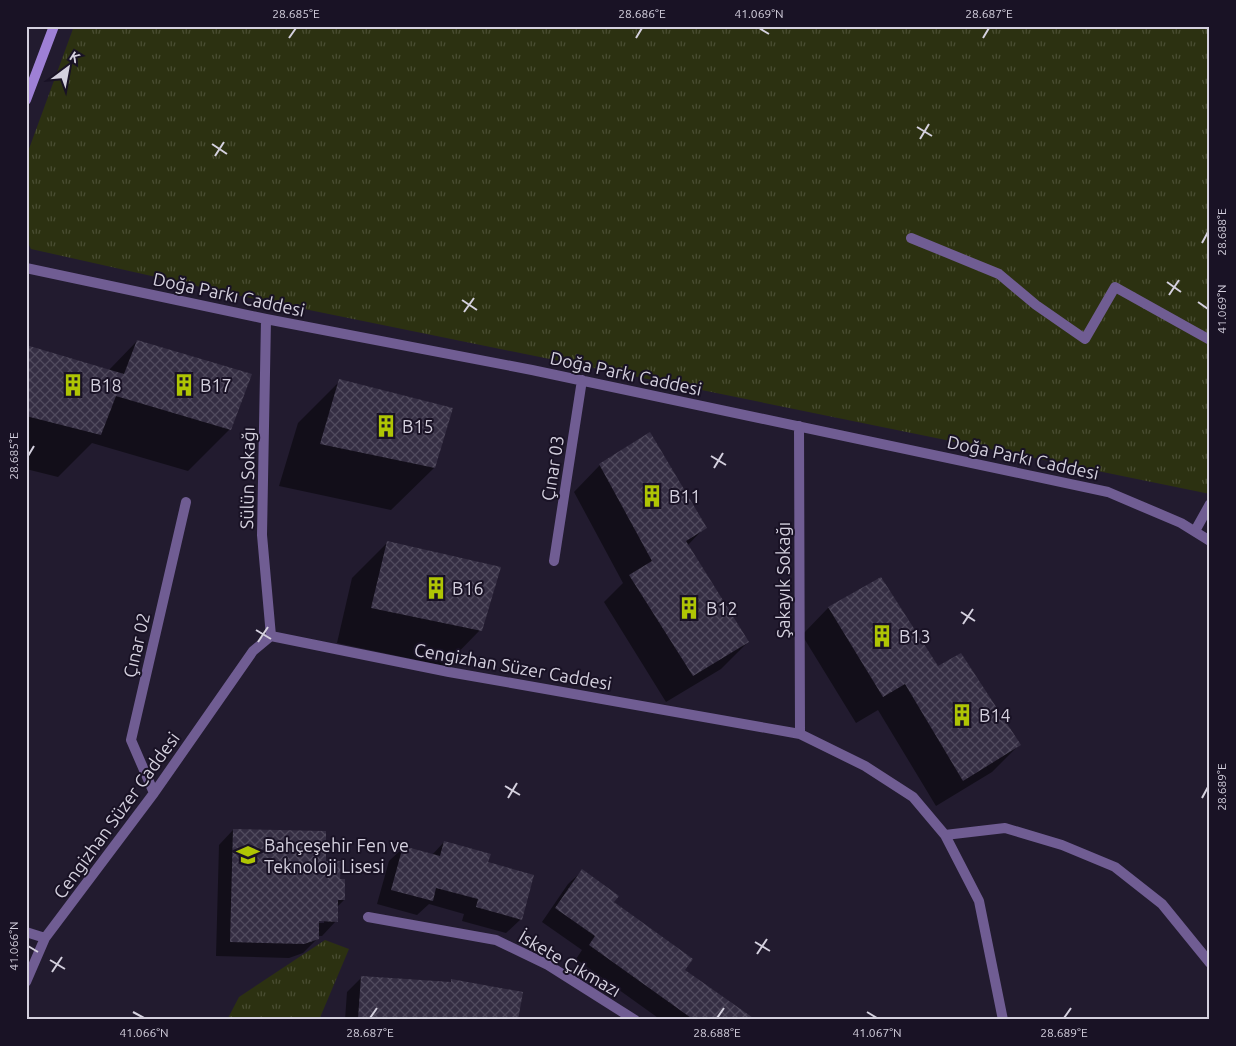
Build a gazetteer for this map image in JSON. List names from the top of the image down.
{
  "streets": {
    "street": [
      "Doğa Parkı Caddesi",
      "Çınar 03",
      "Sülün Sokağı",
      "Şakayık Sokağı",
      "Çınar 02",
      "Cengizhan Süzer Caddesi",
      "İskete Çıkmazı"
    ]
  },
  "crossings": [
    ["Doğa Parkı Caddesi", "Çınar 03"],
    ["Doğa Parkı Caddesi", "Sülün Sokağı"],
    ["Doğa Parkı Caddesi", "Şakayık Sokağı"],
    ["Sülün Sokağı", "Cengizhan Süzer Caddesi"],
    ["Şakayık Sokağı", "Cengizhan Süzer Caddesi"],
    ["Çınar 02", "Cengizhan Süzer Caddesi"]
  ],
  "places": {
    "building": [
      "B18",
      "B17",
      "B15",
      "B11",
      "B16",
      "B12",
      "B13",
      "B14"
    ],
    "school or university": ["Bahçeşehir Fen ve Teknoloji Lisesi"]
  },
  "north": "top right",
  "coordinates": [
    "28.685°E",
    "28.686°E",
    "41.069°N",
    "28.687°E",
    "28.688°E",
    "28.689°E",
    "41.066°N",
    "41.067°N"
  ]
}
